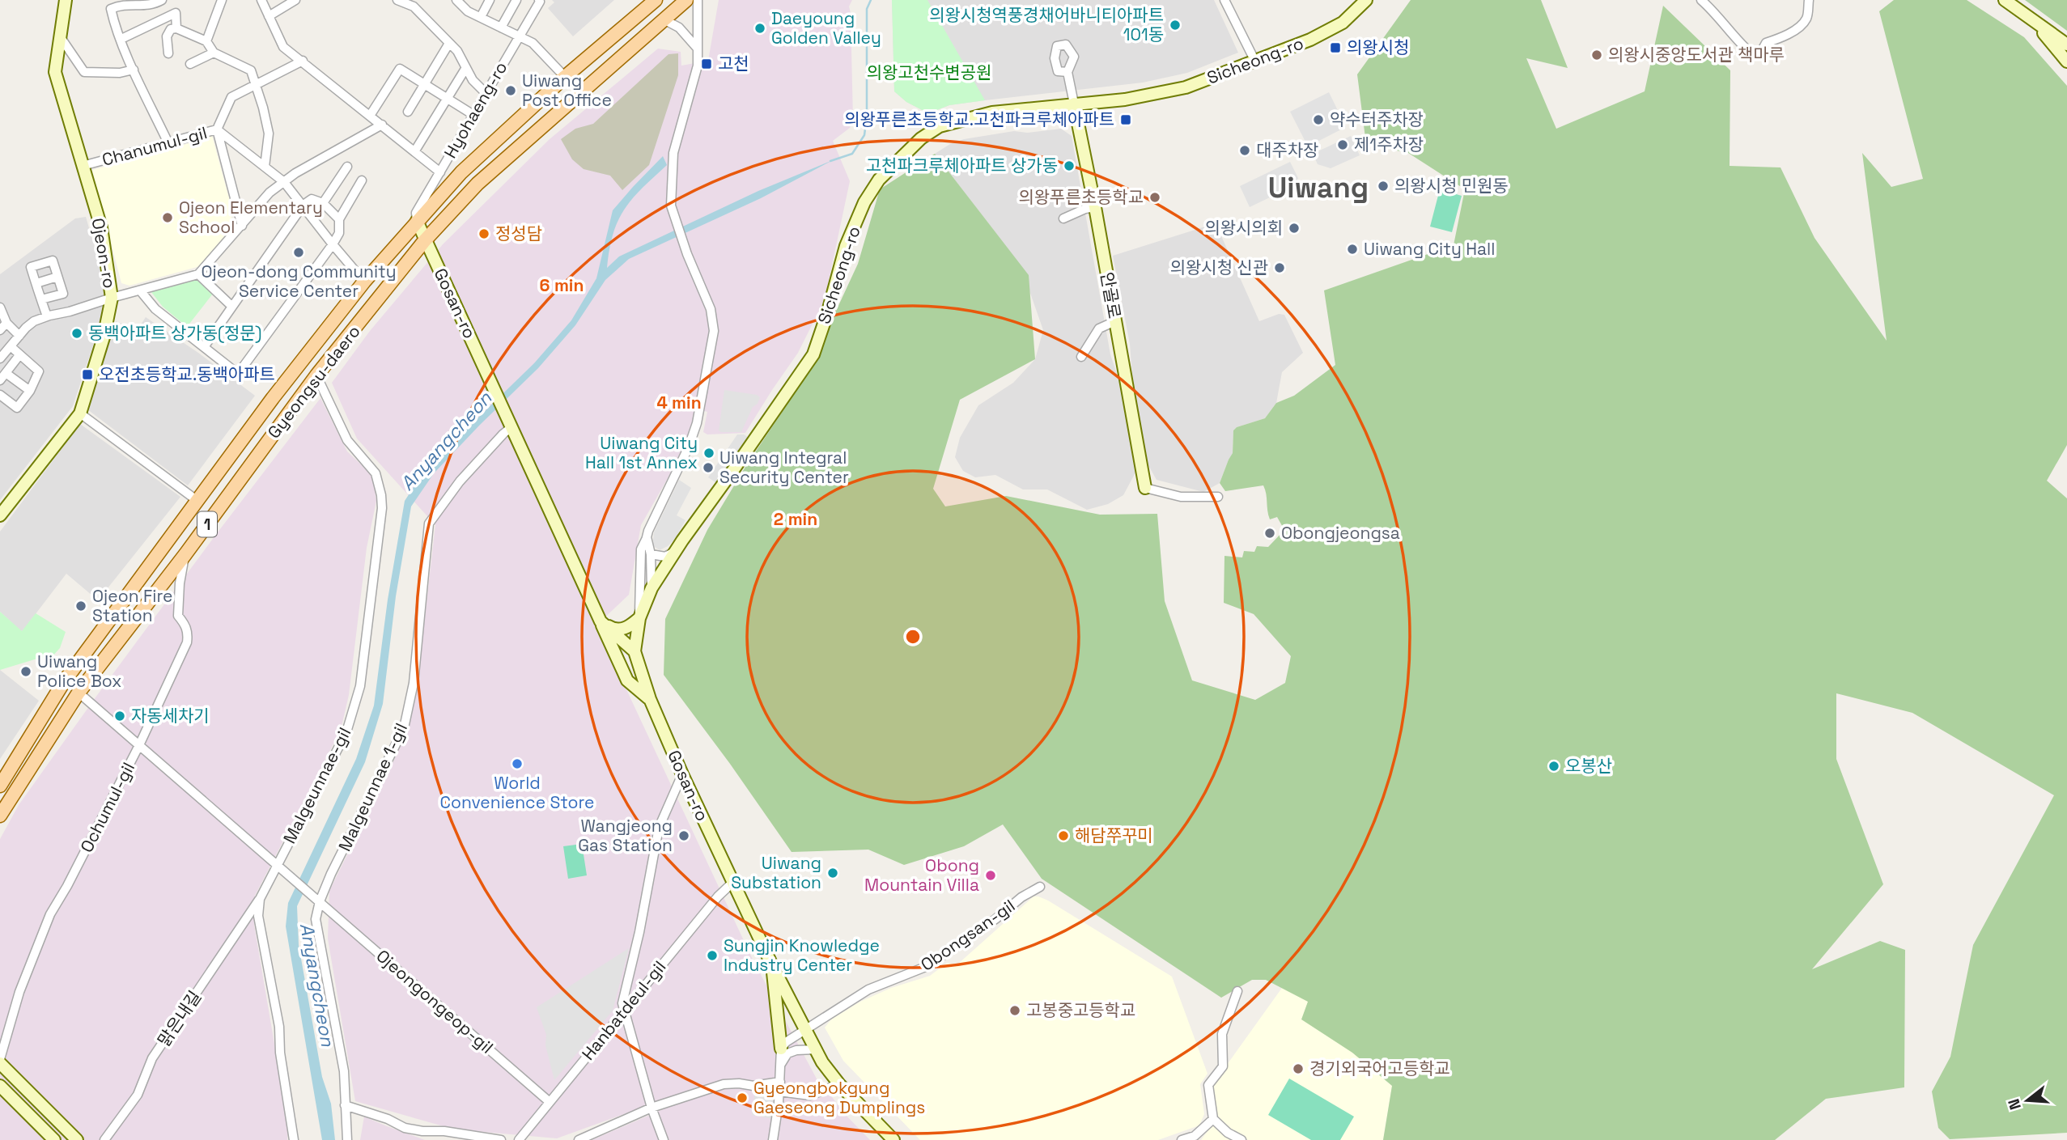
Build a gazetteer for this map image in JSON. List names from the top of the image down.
{
  "streets": {
    "main road": ["Gyeongsu-daero", "1"],
    "street": [
      "Sicheong-ro",
      "Hyohaeng-ro",
      "Chanumul-gil",
      "Ojeon-ro",
      "안골로",
      "Gosan-ro",
      "Malgeunnae-gil",
      "Malgeunnae 1-gil",
      "Ochumul-gil",
      "Obongsan-gil",
      "Ojeongongeop-gil",
      "Hanbatdeul-gil",
      "맑은내길"
    ]
  },
  "crossings": [
    ["Sicheong-ro", "안골로"],
    ["Sicheong-ro", "Gosan-ro"],
    ["Hyohaeng-ro", "Gosan-ro"],
    ["Hyohaeng-ro", "Gyeongsu-daero"],
    ["Chanumul-gil", "Ojeon-ro"],
    ["Chanumul-gil", "Gyeongsu-daero"],
    ["Gosan-ro", "Gyeongsu-daero"],
    ["Gosan-ro", "Malgeunnae 1-gil"],
    ["Gosan-ro", "Obongsan-gil"],
    ["Gosan-ro", "Hanbatdeul-gil"],
    ["Gyeongsu-daero", "Malgeunnae-gil"],
    ["Gyeongsu-daero", "Ochumul-gil"],
    ["Malgeunnae-gil", "Ojeongongeop-gil"],
    ["Malgeunnae-gil", "맑은내길"],
    ["Malgeunnae 1-gil", "Ojeongongeop-gil"],
    ["Ojeongongeop-gil", "Hanbatdeul-gil"]
  ],
  "districts": ["Uiwang"],
  "water": ["Anyangcheon"],
  "parks": ["의왕고천수변공원"],
  "places": {
    "other": [
      "의왕시청역풍경채어바니티아파트 101동",
      "Daeyoung Golden Valley",
      "의왕시중앙도서관 책마루",
      "Uiwang Post Office",
      "약수터주차장",
      "제1주차장",
      "대주차장",
      "고천파크루체아파트 상가동",
      "의왕시청 민원동",
      "의왕푸른초등학교",
      "Ojeon Elementary School",
      "의왕시의회",
      "정성담",
      "Uiwang City Hall",
      "Ojeon-dong Community Service Center",
      "의왕시청 신관",
      "동백아파트 상가동(정문)",
      "Uiwang City Hall 1st Annex",
      "Uiwang Integral Security Center",
      "Obongjeongsa",
      "Ojeon Fire Station",
      "Uiwang Police Box",
      "자동세차기",
      "World Convenience Store",
      "오봉산",
      "Wangjeong Gas Station",
      "해담쭈꾸미",
      "Uiwang Substation",
      "Obong Mountain Villa",
      "Sungjin Knowledge Industry Center",
      "고봉중고등학교",
      "경기외국어고등학교",
      "Gyeongbokgung Gaeseong Dumplings"
    ],
    "transit": [
      "의왕시청",
      "고천",
      "의왕푸른초등학교.고천파크루체아파트",
      "오전초등학교.동백아파트"
    ]
  },
  "north": "left",
  "rings": ["6 min", "4 min", "2 min"]
}
